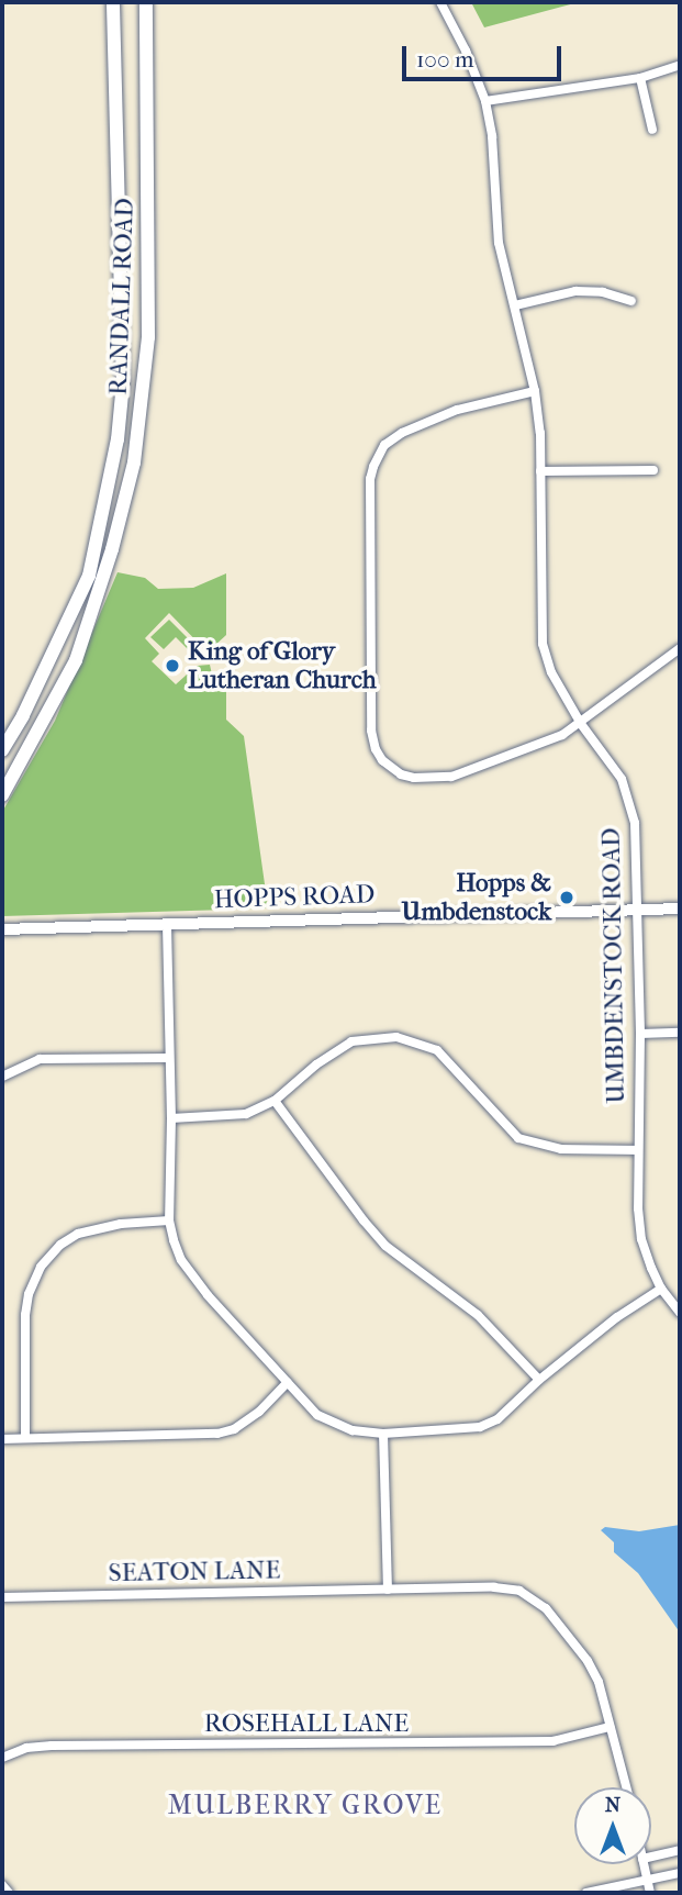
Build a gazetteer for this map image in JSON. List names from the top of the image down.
{
  "streets": {
    "main road": ["RANDALL ROAD", "HOPPS ROAD"],
    "street": ["UMBDENSTOCK ROAD", "SEATON LANE", "ROSEHALL LANE"]
  },
  "crossings": [
    ["HOPPS ROAD", "UMBDENSTOCK ROAD"],
    ["SEATON LANE", "ROSEHALL LANE"]
  ],
  "districts": ["MULBERRY GROVE"],
  "places": ["King of Glory Lutheran Church", "Hopps & Umbdenstock"],
  "scale_bar": "100 m",
  "north": "top"
}
